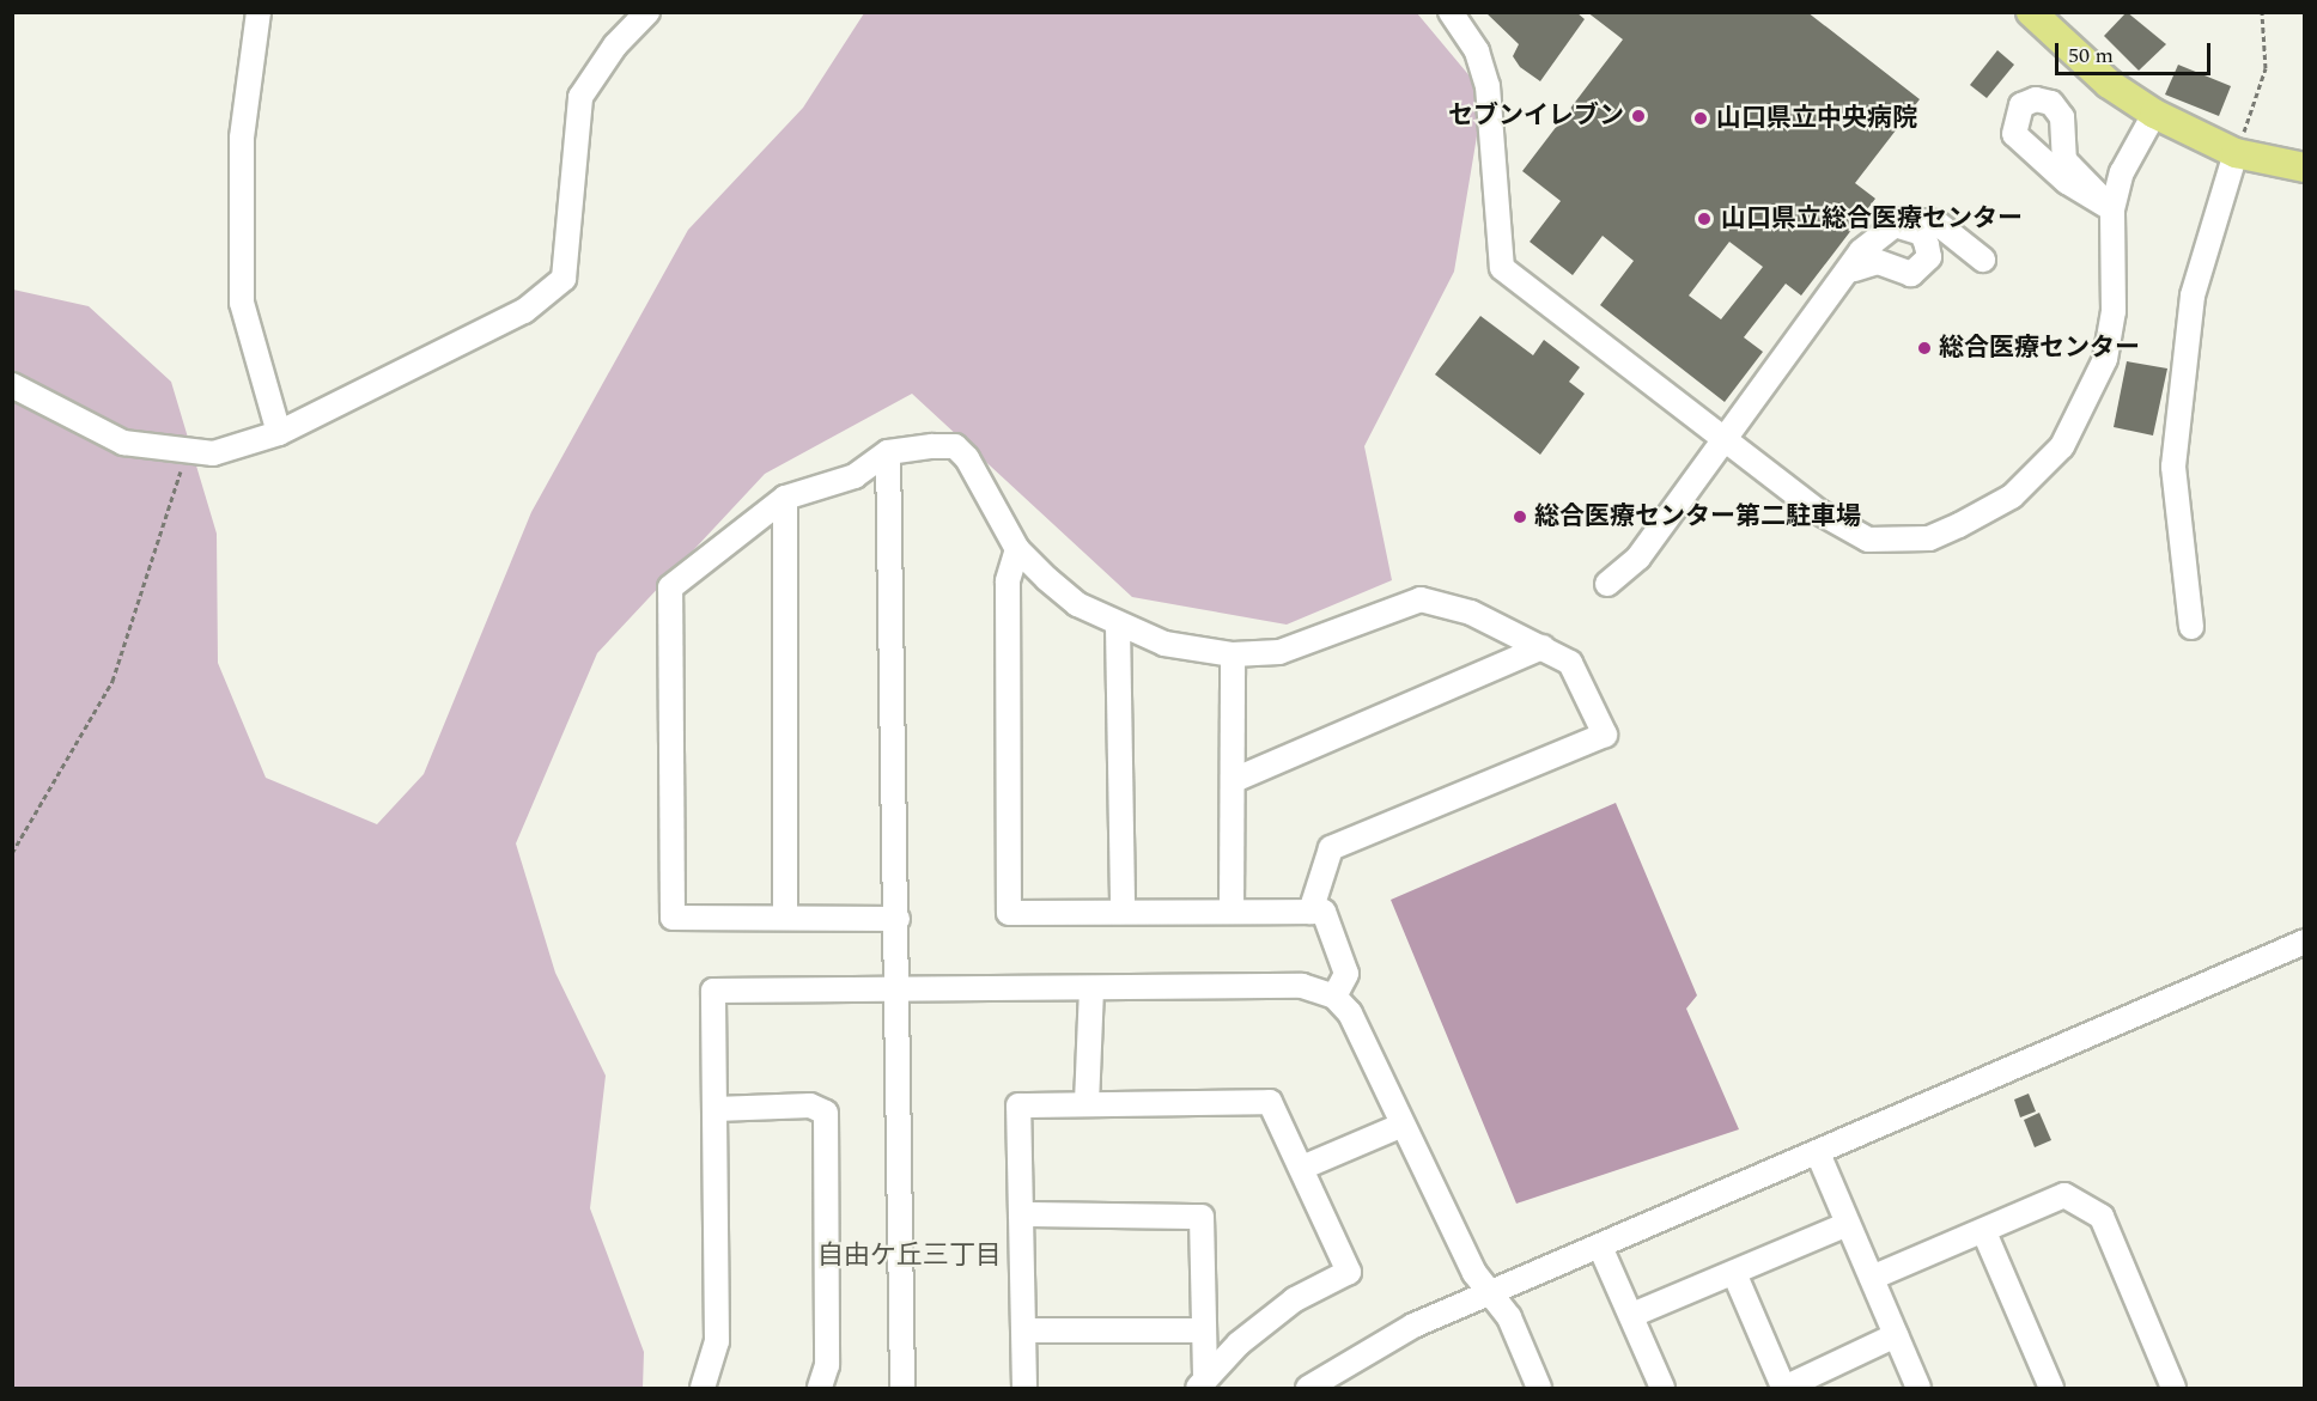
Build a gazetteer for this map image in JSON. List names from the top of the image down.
{
  "districts": ["自由ケ丘三丁目"],
  "places": [
    "セブンイレブン",
    "山口県立中央病院",
    "山口県立総合医療センター",
    "総合医療センター",
    "総合医療センター第二駐車場"
  ],
  "scale_bar": "50 m"
}
